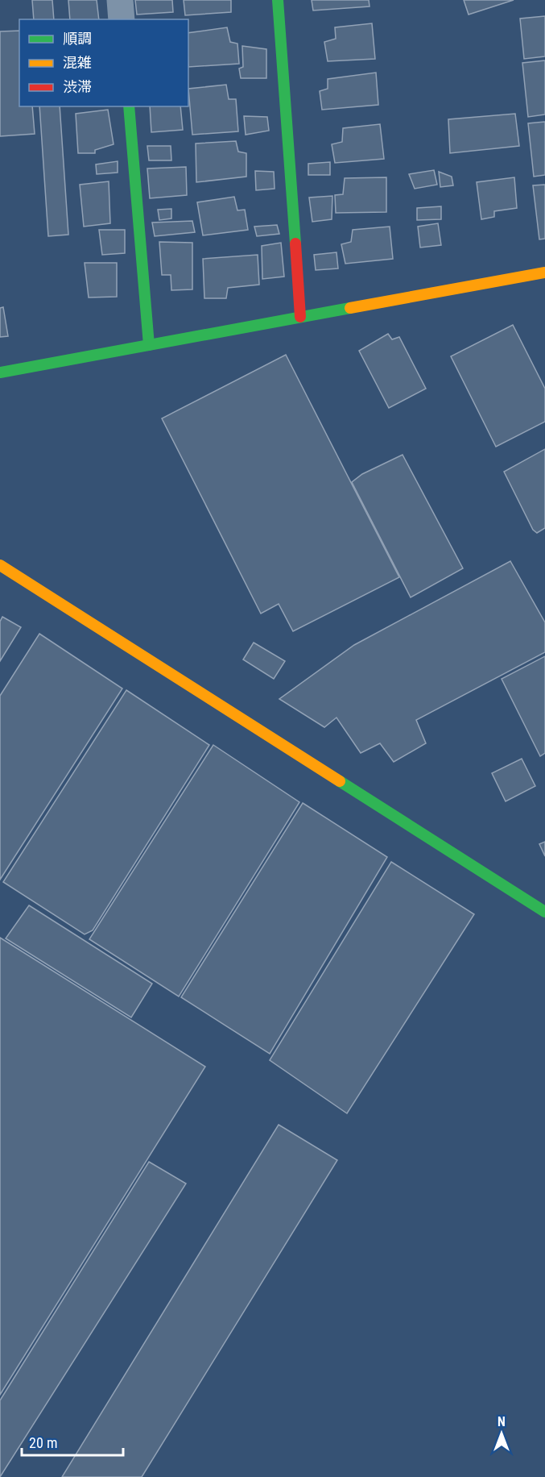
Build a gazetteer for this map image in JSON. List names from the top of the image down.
{
  "legend": ["順調", "混雑", "渋滞"],
  "scale_bar": "20 m",
  "north": "top"
}
